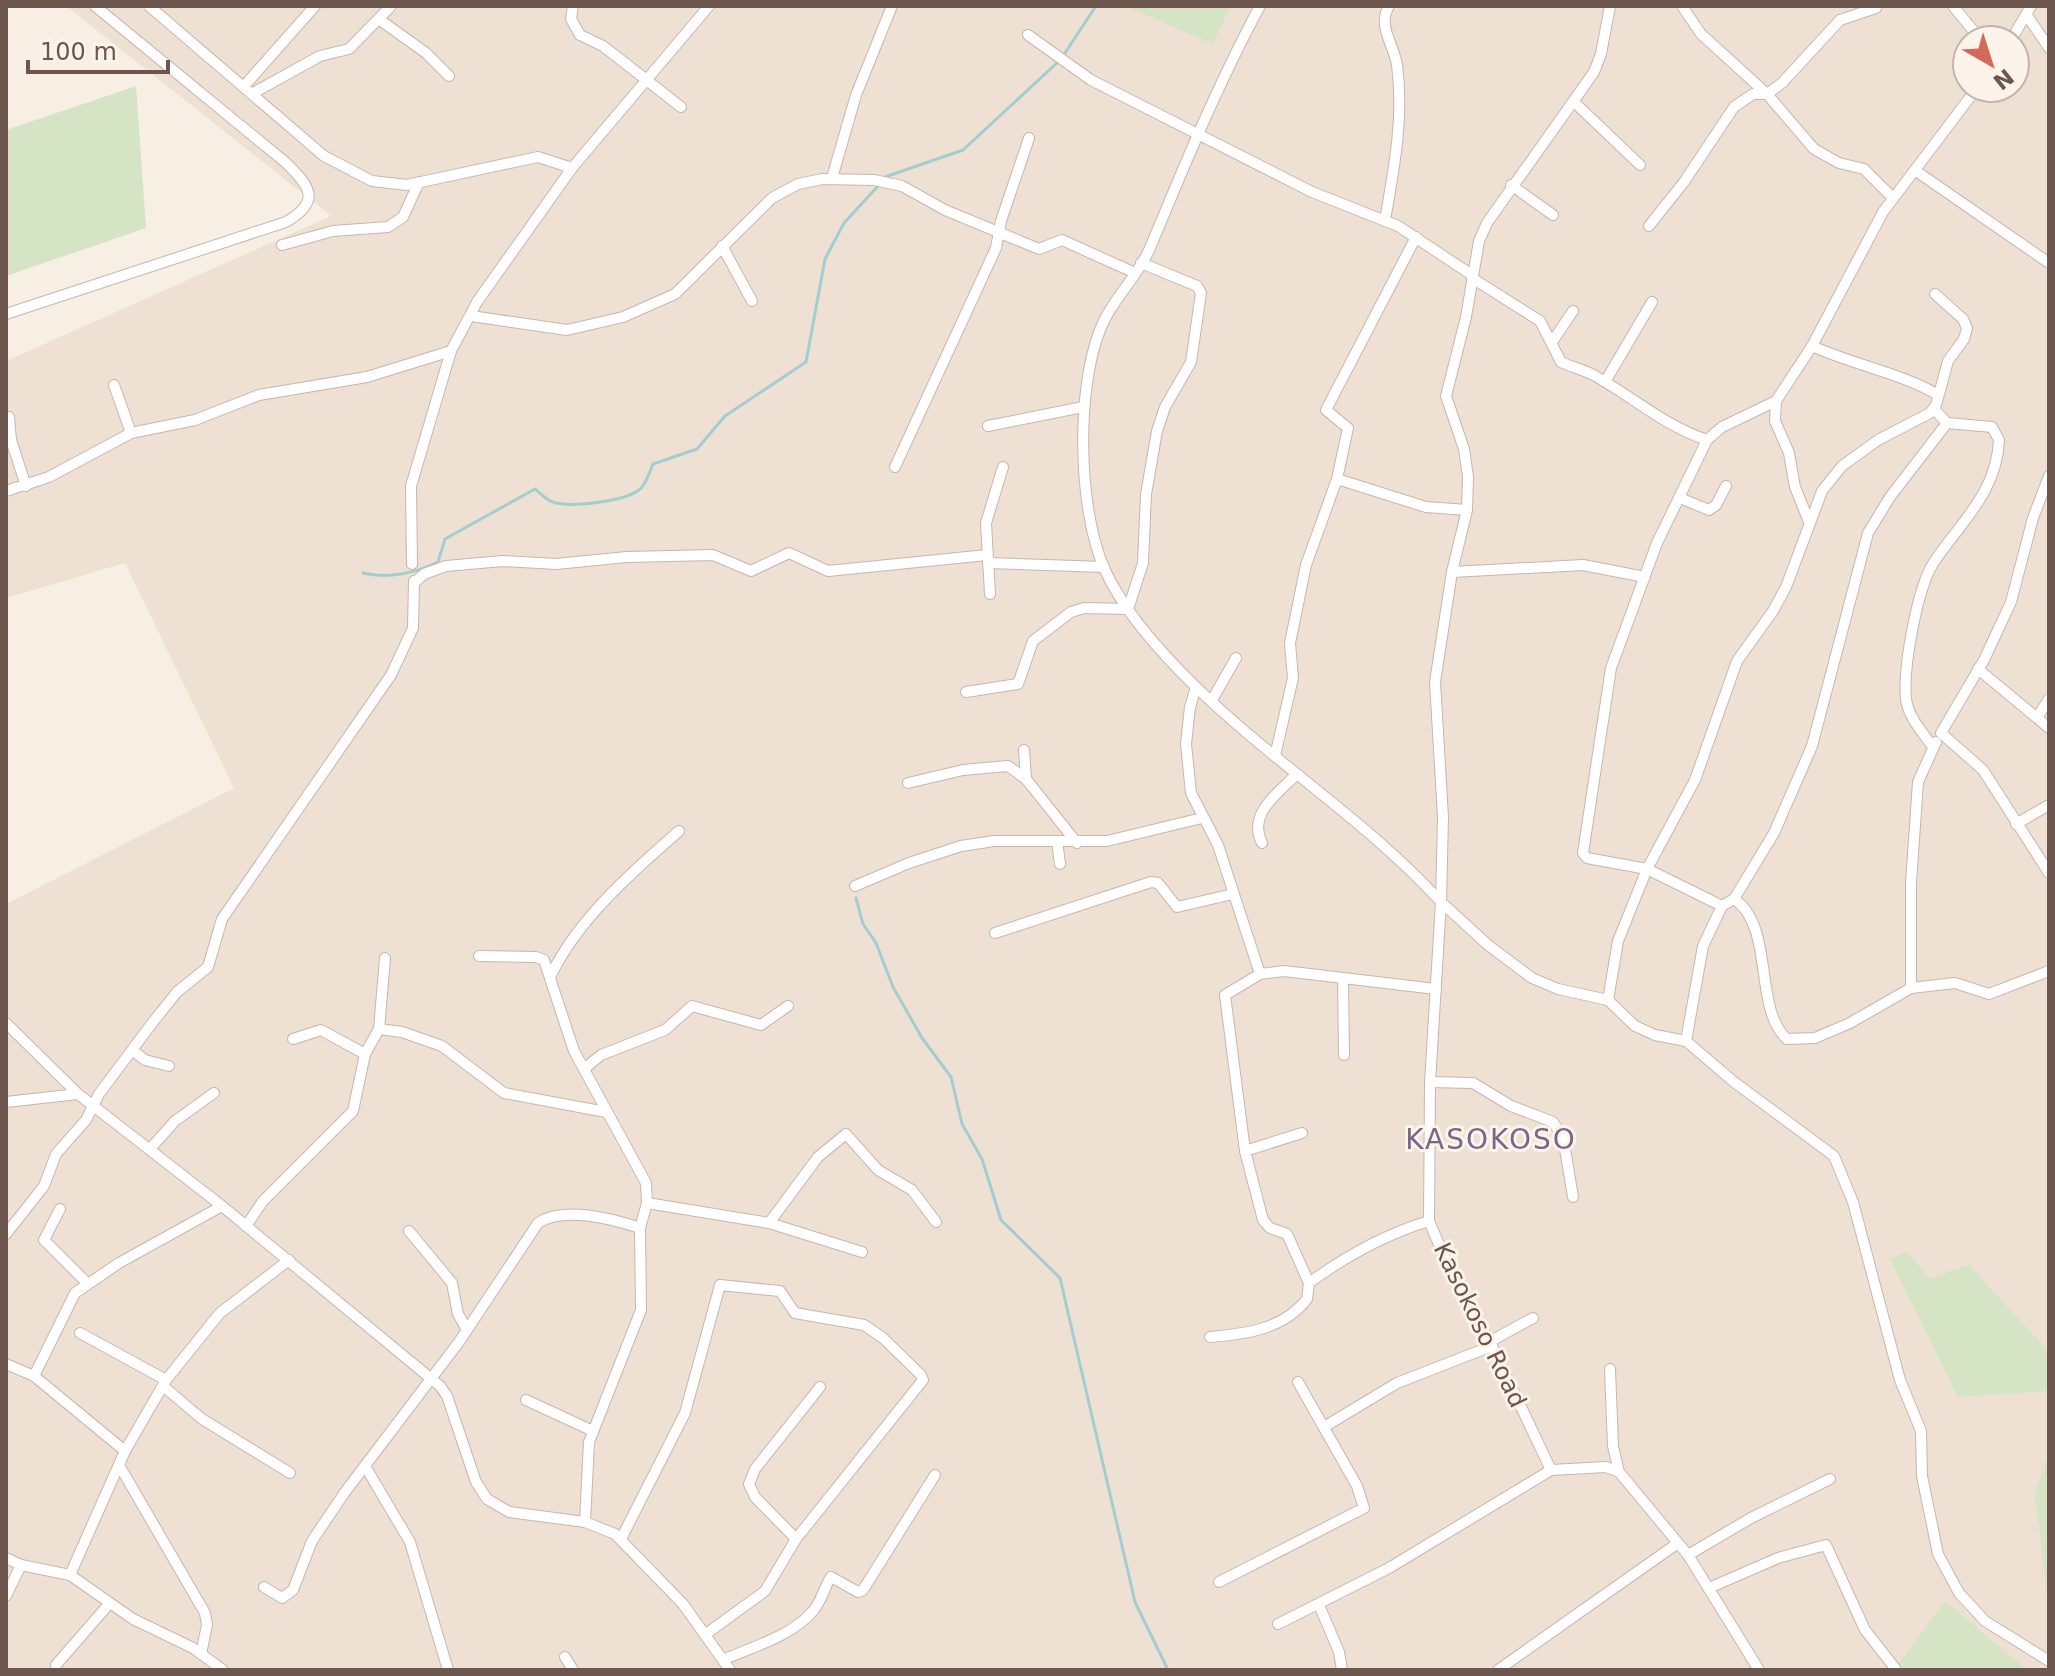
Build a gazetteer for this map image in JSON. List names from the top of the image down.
{
  "streets": {
    "street": ["Kasokoso Road"]
  },
  "districts": ["KASOKOSO"],
  "scale_bar": "100 m",
  "north": "bottom right"
}
